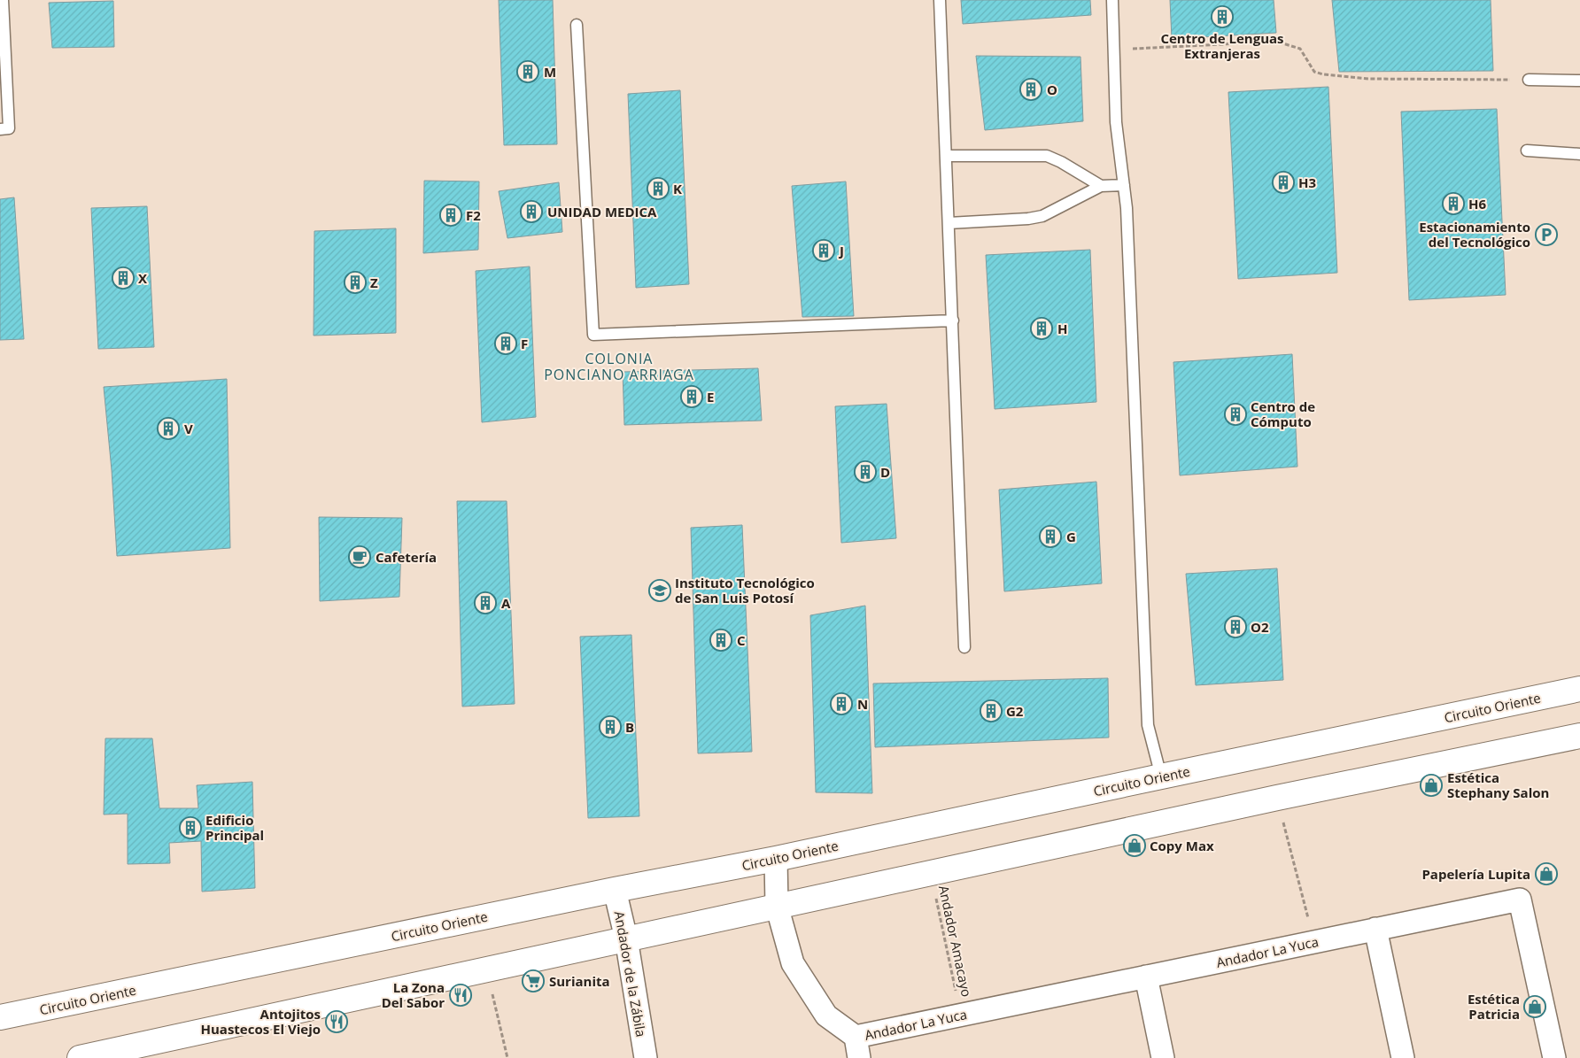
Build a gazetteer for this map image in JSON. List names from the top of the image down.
{
  "streets": {
    "street": ["Circuito Oriente", "Andador La Yuca", "Andador de la Zábila"],
    "path": ["Andador Amacayo"]
  },
  "crossings": [
    ["Circuito Oriente", "Andador de la Zábila"],
    ["Andador Amacayo", "Andador La Yuca"]
  ],
  "districts": ["COLONIA PONCIANO ARRIAGA"],
  "places": {
    "building": [
      "Centro de Lenguas Extranjeras",
      "M",
      "O",
      "H3",
      "K",
      "H6",
      "UNIDAD MEDICA",
      "F2",
      "J",
      "X",
      "Z",
      "H",
      "F",
      "E",
      "Centro de Cómputo",
      "V",
      "D",
      "G",
      "A",
      "O2",
      "C",
      "N",
      "G2",
      "B",
      "Edificio Principal"
    ],
    "parking": ["Estacionamiento del Tecnológico"],
    "cafe": ["Cafetería"],
    "school or university": ["Instituto Tecnológico de San Luis Potosí"],
    "shop": [
      "Estética Stephany Salon",
      "Copy Max",
      "Papelería Lupita",
      "Estética Patricia"
    ],
    "supermarket": ["Surianita"],
    "restaurant": ["La Zona Del Sabor", "Antojitos Huastecos El Viejo"]
  }
}
